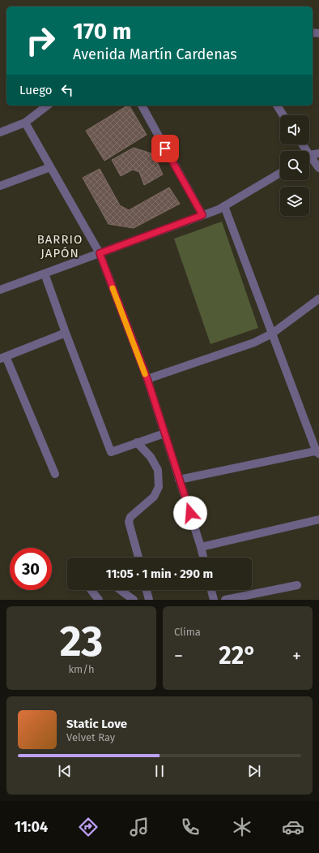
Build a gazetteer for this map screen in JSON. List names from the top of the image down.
{
  "districts": ["BARRIO JAPÓN"],
  "page": {
    "turn": ["170 m", "Avenida Martín Cardenas"],
    "then": "Luego",
    "limit": "30",
    "trip": "11:05 · 1 min · 290 m",
    "tile": [
      ["23", "km/h"],
      "Clima"
    ],
    "heat": ["−", "22°", "+"],
    "song": ["Static Love", "Velvet Ray"],
    "tabs": "11:04"
  }
}
